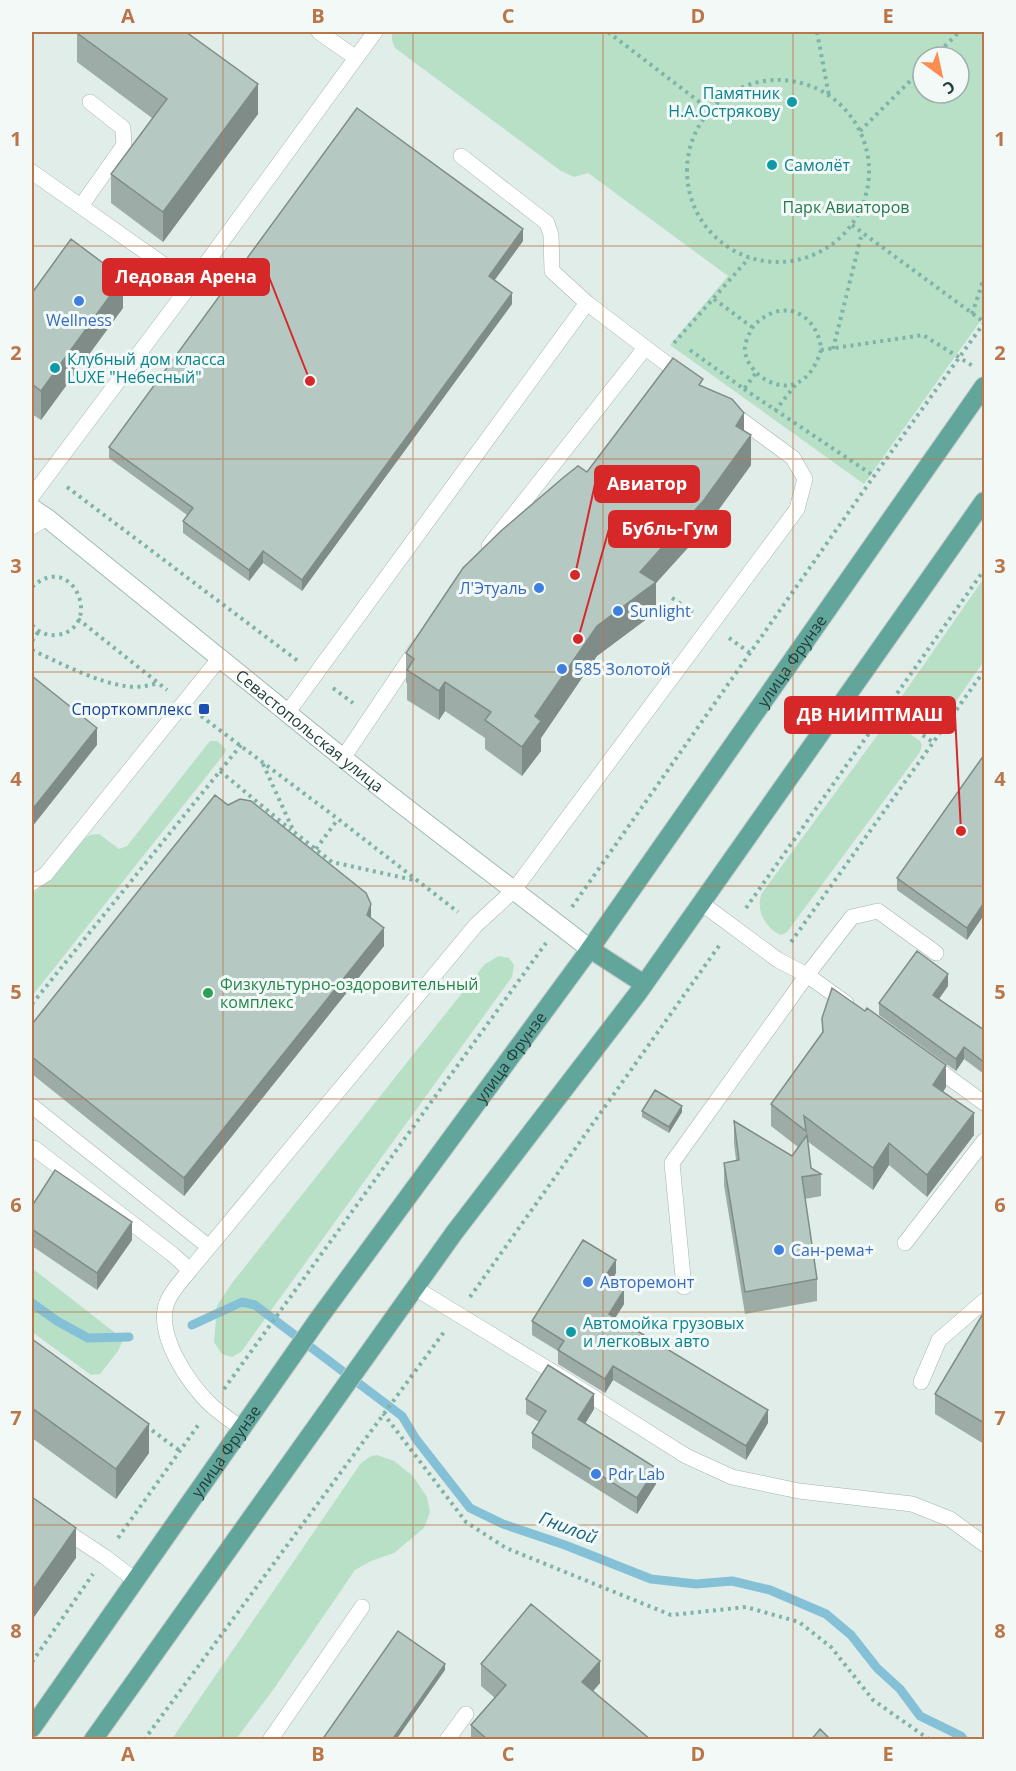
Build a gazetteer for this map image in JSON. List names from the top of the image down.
{
  "streets": {
    "main road": ["улица Фрунзе", "Севастопольская улица"]
  },
  "crossings": [
    ["улица Фрунзе", "Севастопольская улица"]
  ],
  "water": ["Гнилой"],
  "parks": ["Парк Авиаторов"],
  "places": {
    "other": [
      "Памятник Н.А.Острякову",
      "Самолёт",
      "Wellness",
      "Клубный дом класса LUXE \"Небесный\"",
      "Ледовая Арена",
      "Авиатор",
      "Л'Этуаль",
      "Sunlight",
      "Бубль-Гум",
      "585 Золотой",
      "ДВ НИИПТМАШ",
      "Физкультурно-оздоровительный комплекс",
      "Сан-рема+",
      "Авторемонт",
      "Автомойка грузовых и легковых авто",
      "Pdr Lab"
    ],
    "transit": ["Спорткомплекс"]
  },
  "north": "bottom right",
  "grid": {
    "columns": [
      "A",
      "B",
      "C",
      "D",
      "E"
    ],
    "rows": [
      "1",
      "2",
      "3",
      "4",
      "5",
      "6",
      "7",
      "8"
    ]
  }
}
